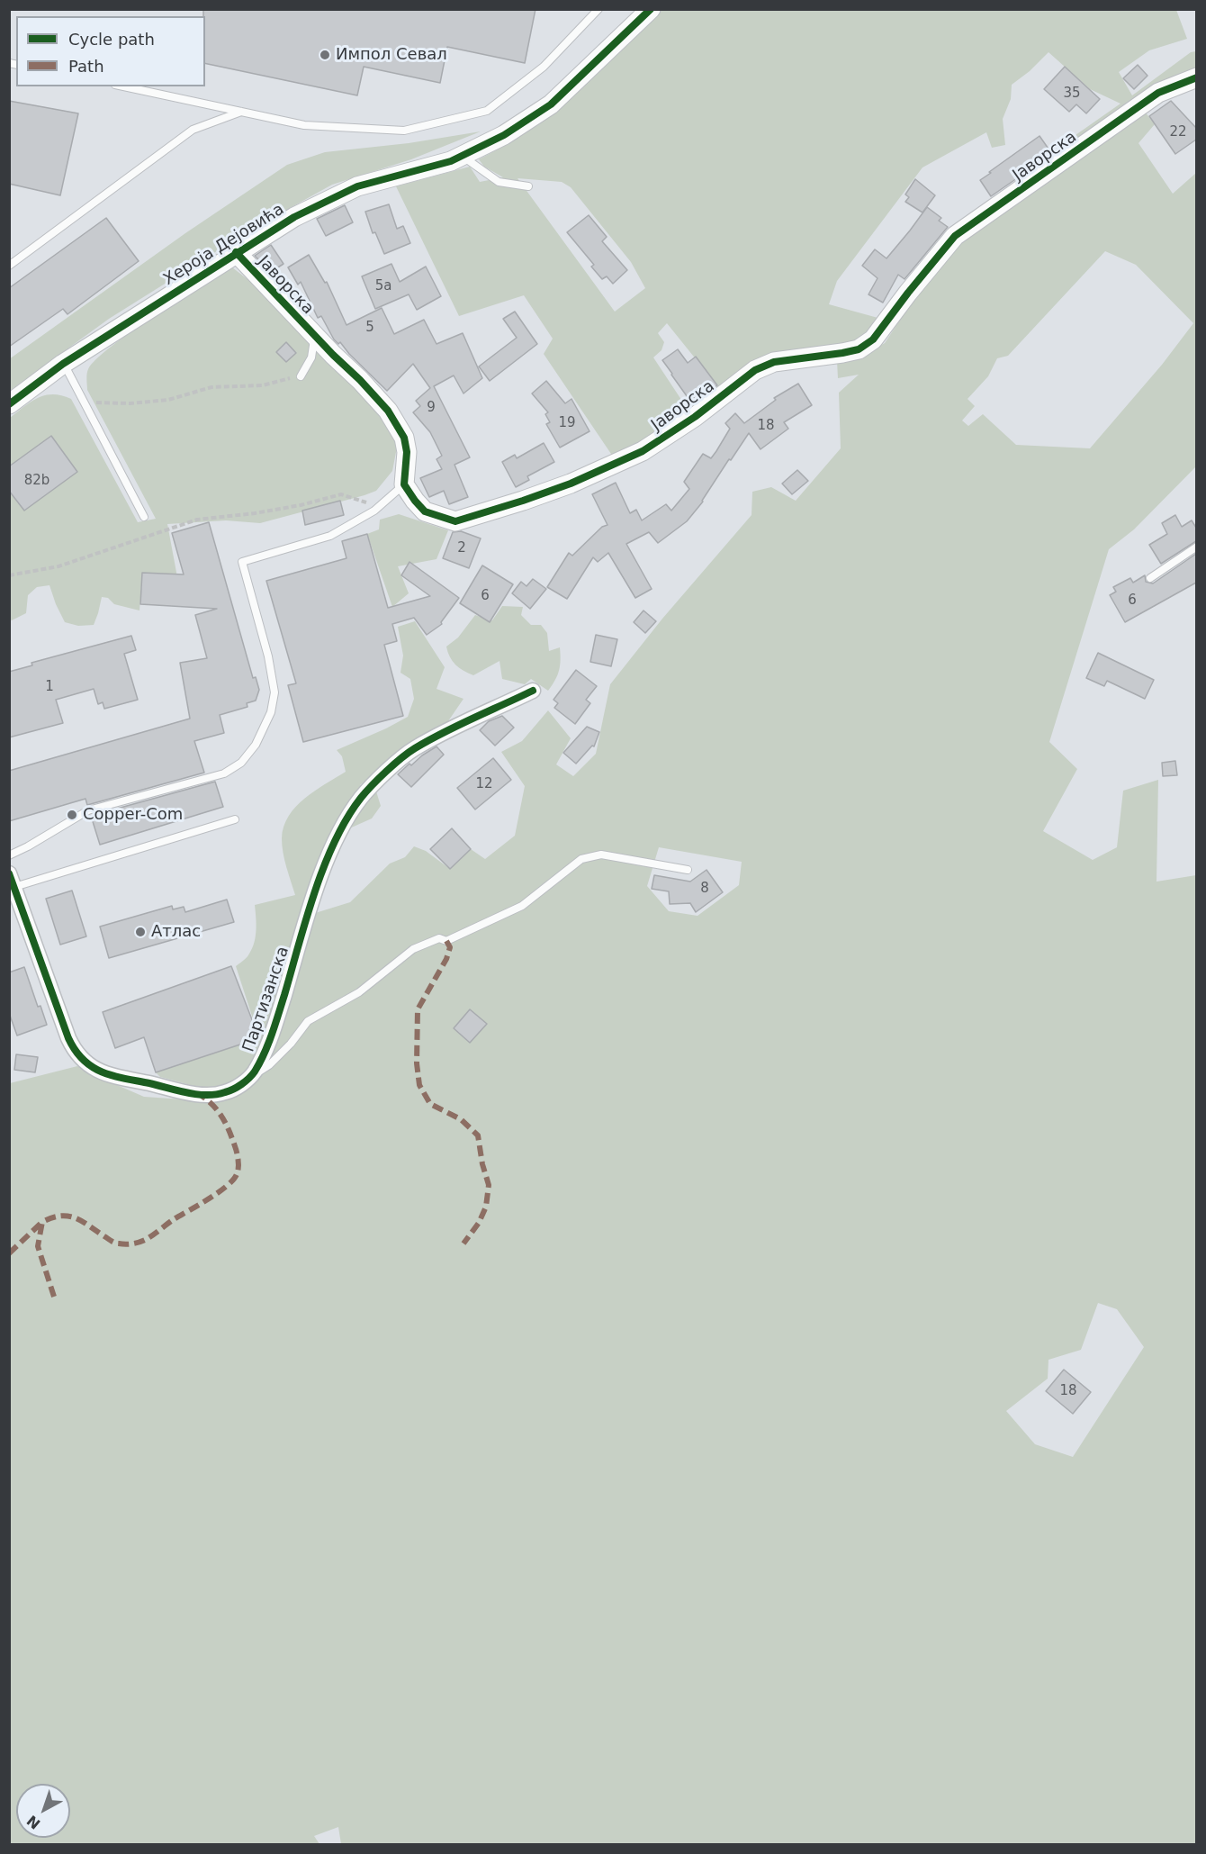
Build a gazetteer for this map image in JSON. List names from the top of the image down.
{
  "streets": {
    "street": ["Јаворска", "Хероја Дејовића", "Партизанска"]
  },
  "crossings": [
    ["Јаворска", "Хероја Дејовића"]
  ],
  "places": ["Импол Севал", "Copper-Com", "Атлас"],
  "house_numbers": [
    "35",
    "22",
    "5a",
    "5",
    "9",
    "19",
    "18",
    "82b",
    "2",
    "6",
    "6",
    "1",
    "12",
    "8",
    "18"
  ],
  "legend": ["Cycle path", "Path"],
  "north": "bottom left"
}
